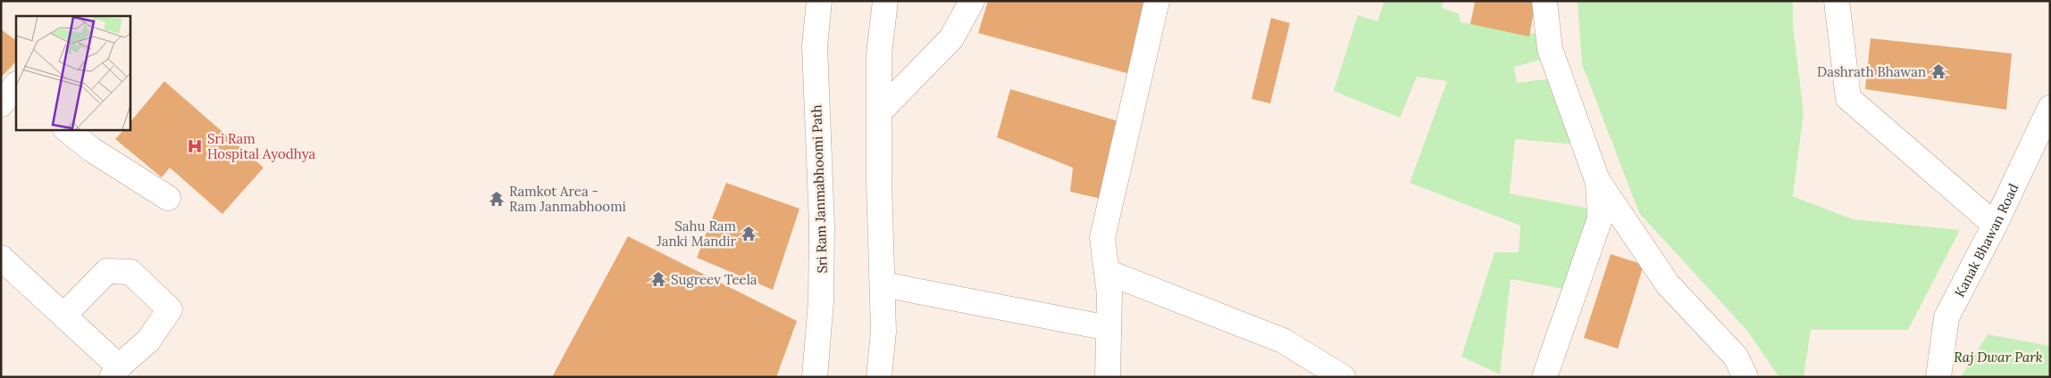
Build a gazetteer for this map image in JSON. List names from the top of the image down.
{
  "streets": {
    "street": ["Sri Ram Janmabhoomi Path", "Kanak Bhawan Road"]
  },
  "parks": ["Raj Dwar Park"],
  "places": {
    "temple": [
      "Dashrath Bhawan",
      "Ramkot Area - Ram Janmabhoomi",
      "Sahu Ram Janki Mandir",
      "Sugreev Teela"
    ],
    "hospital": ["Sri Ram Hospital Ayodhya"]
  }
}
